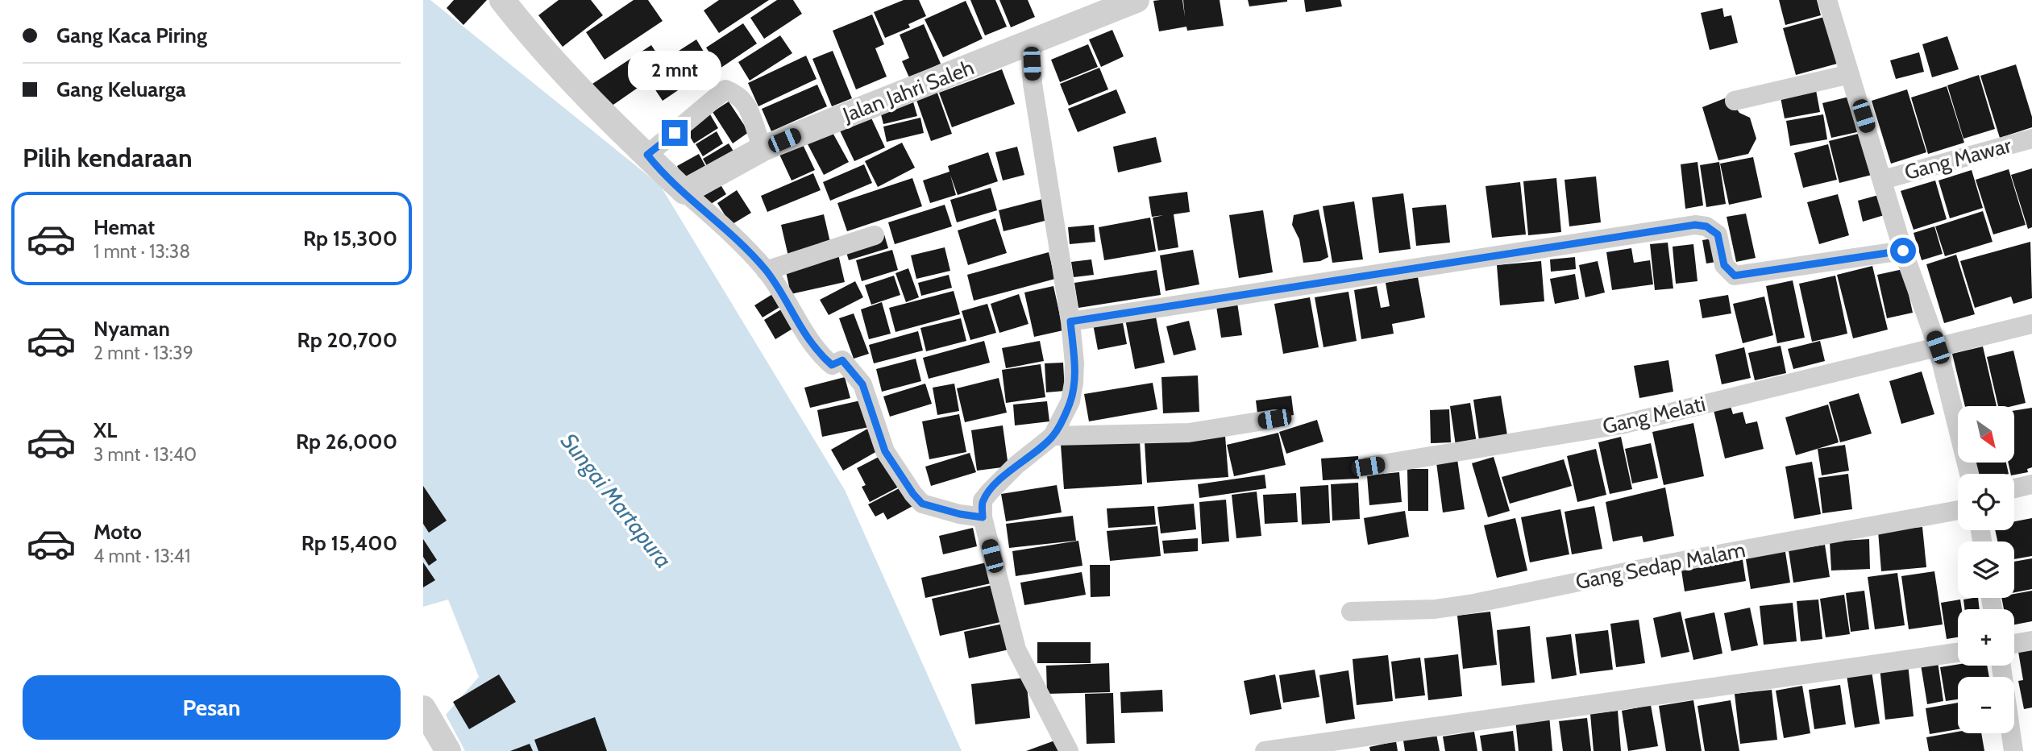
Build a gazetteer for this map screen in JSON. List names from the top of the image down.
{
  "streets": {
    "street": [
      "Jalan Jahri Saleh",
      "Gang Mawar",
      "Gang Melati",
      "Gang Sedap Malam"
    ]
  },
  "water": ["Sungai Martapura"],
  "north": "bottom right",
  "page": {
    "banner": ["Gang Kaca Piring", "Gang Keluarga"],
    "bubble": "2 mnt",
    "heading": "Pilih kendaraan",
    "list": [
      {
        "name": "Hemat",
        "note": "1 mnt · 13:38",
        "value": "Rp 15,300"
      },
      {
        "name": "Nyaman",
        "note": "2 mnt · 13:39",
        "value": "Rp 20,700"
      },
      {
        "name": "XL",
        "note": "3 mnt · 13:40",
        "value": "Rp 26,000"
      },
      {
        "name": "Moto",
        "note": "4 mnt · 13:41",
        "value": "Rp 15,400"
      }
    ],
    "map_buttons": ["+", "−"],
    "buttons": "Pesan"
  }
}
